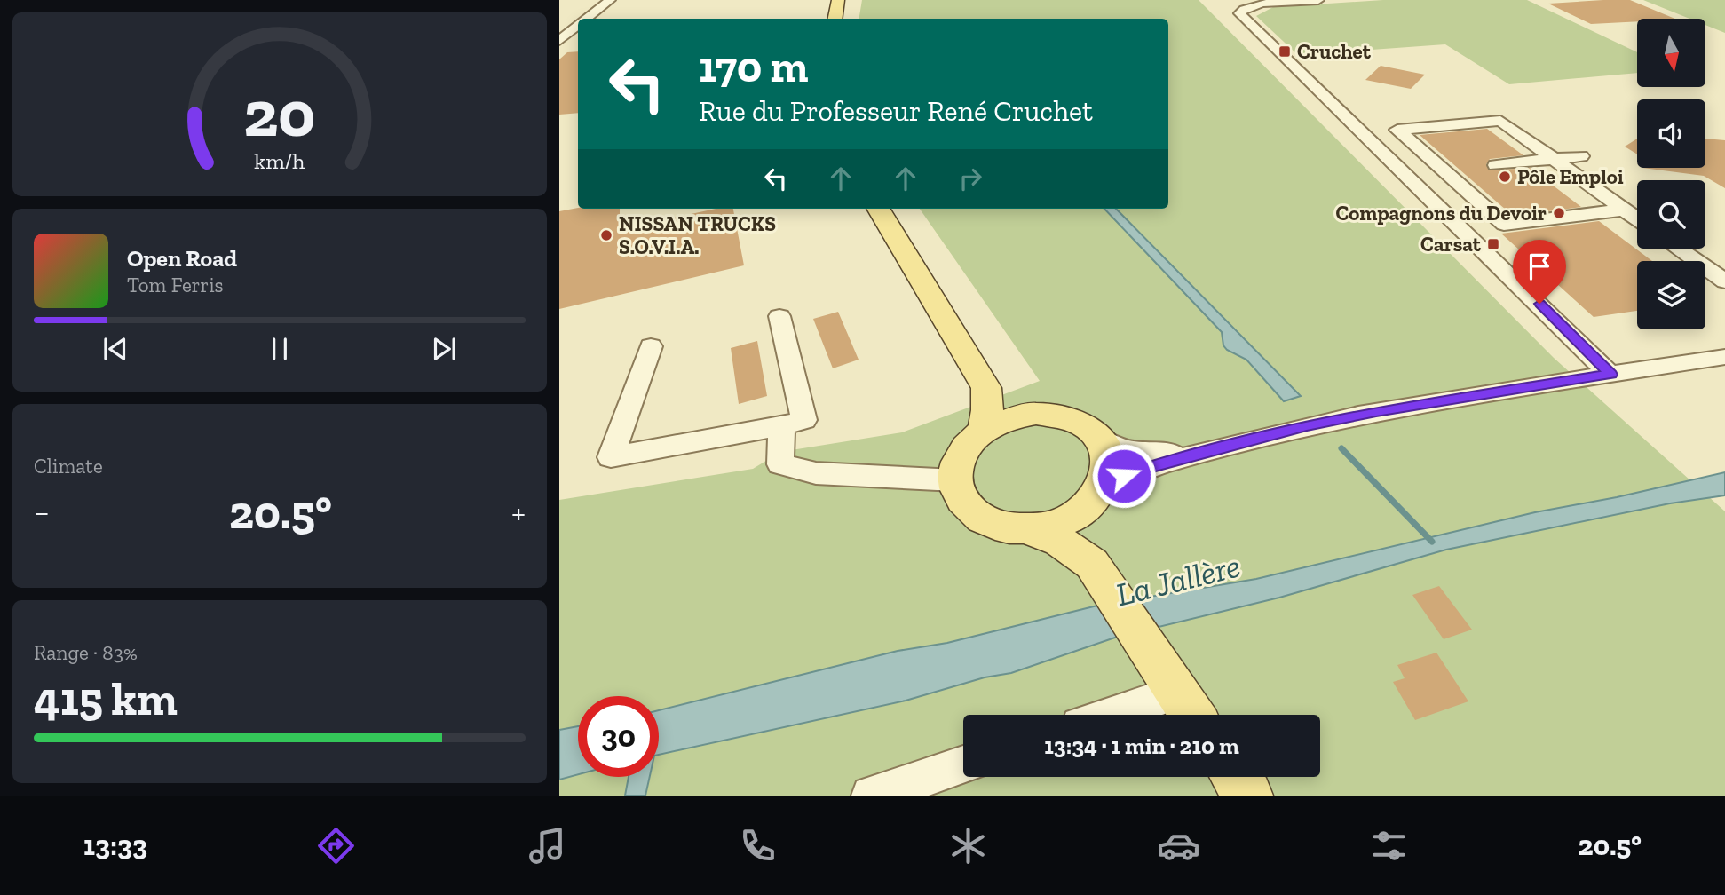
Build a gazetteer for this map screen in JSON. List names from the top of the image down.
{
  "water": ["La Jallère"],
  "places": {
    "transit": ["Cruchet", "Carsat"],
    "other": ["Pôle Emploi", "Compagnons du Devoir", "NISSAN TRUCKS S.O.V.I.A."]
  },
  "north": "bottom",
  "page": {
    "turn": ["170 m", "Rue du Professeur René Cruchet"],
    "song": ["Open Road", "Tom Ferris"],
    "tile": [
      "Climate",
      ["Range · 83%", "415 km"]
    ],
    "heat": ["−", "20.5°", "+"],
    "limit": "30",
    "trip": "13:34 · 1 min · 210 m",
    "tabs": ["13:33", "20.5°"],
    "gauge": ["20", "km/h"]
  }
}
